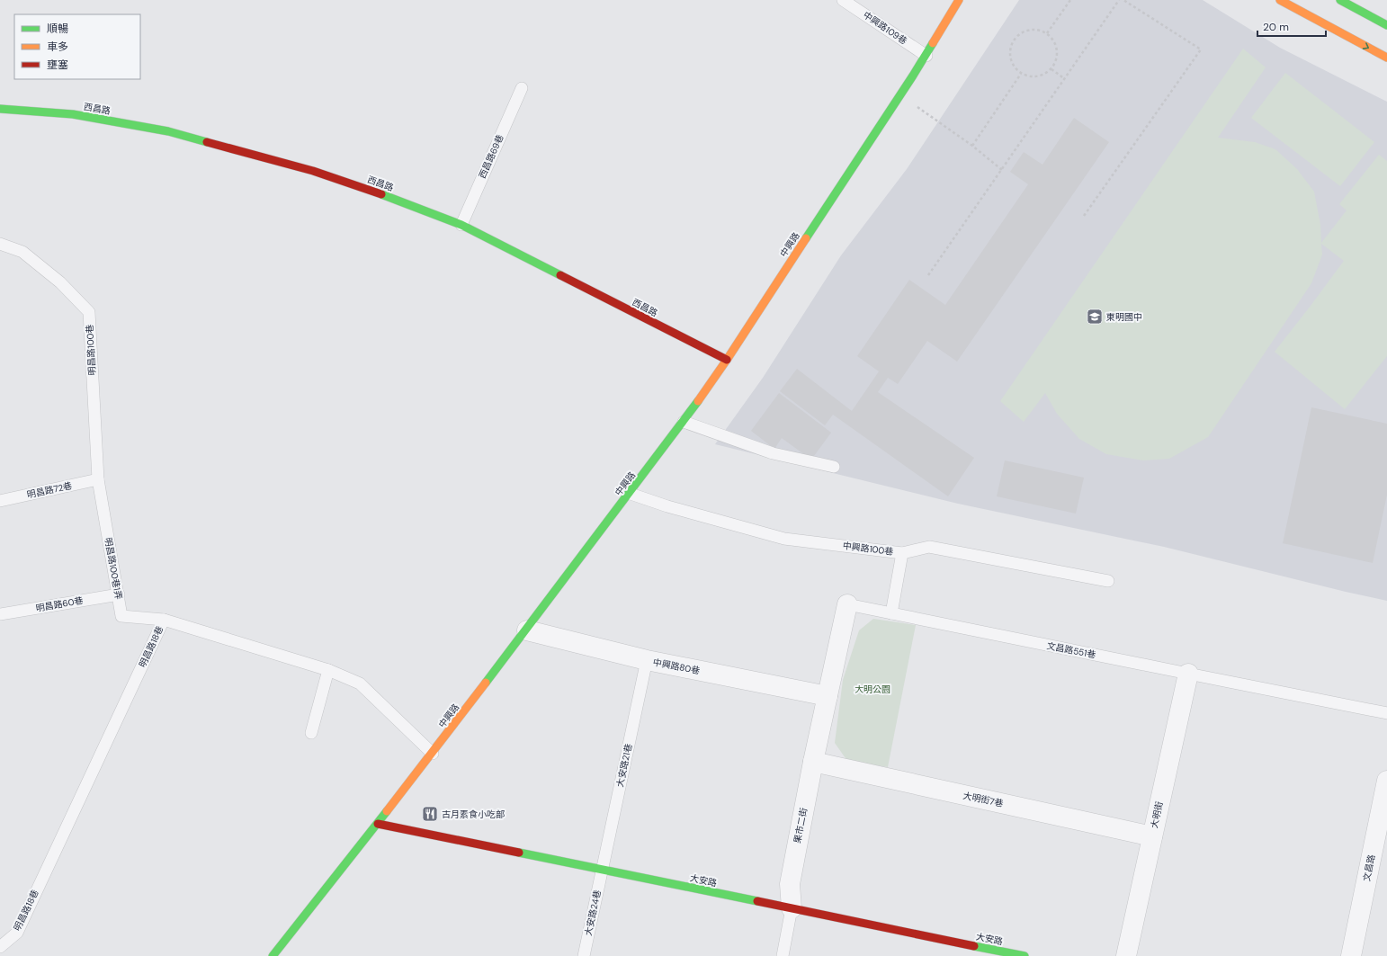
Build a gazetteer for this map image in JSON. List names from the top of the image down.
{
  "streets": {
    "street": [
      "西昌路",
      "中興路",
      "文昌路551巷",
      "中興路80巷",
      "大明街7巷",
      "大明街",
      "果市二街",
      "文昌路",
      "大安路"
    ],
    "lane": [
      "中興路109巷",
      "西昌路69巷",
      "明昌路100巷",
      "明昌路72巷",
      "中興路100巷",
      "明昌路100巷1弄",
      "明昌路60巷",
      "明昌路18巷",
      "大安路21巷",
      "大安路24巷"
    ]
  },
  "crossings": [
    ["中興路109巷", "中興路"],
    ["西昌路", "西昌路69巷"],
    ["西昌路", "中興路"],
    ["中興路", "中興路100巷"],
    ["中興路", "明昌路18巷"],
    ["中興路", "中興路80巷"],
    ["中興路", "大安路"],
    ["明昌路100巷", "明昌路72巷"],
    ["明昌路100巷", "明昌路100巷1弄"],
    ["明昌路72巷", "明昌路100巷1弄"],
    ["明昌路100巷1弄", "明昌路60巷"],
    ["明昌路100巷1弄", "明昌路18巷"],
    ["文昌路551巷", "中興路80巷"],
    ["文昌路551巷", "大明街"],
    ["文昌路551巷", "果市二街"],
    ["中興路80巷", "大安路21巷"],
    ["中興路80巷", "果市二街"],
    ["大安路21巷", "大安路"],
    ["大安路21巷", "大安路24巷"],
    ["大明街7巷", "大明街"],
    ["大明街7巷", "果市二街"],
    ["果市二街", "大安路"],
    ["大安路", "大安路24巷"]
  ],
  "parks": ["大明公園"],
  "places": {
    "school or university": ["東明國中"],
    "restaurant": ["古月素食小吃部"]
  },
  "legend": ["順暢", "車多", "壅塞"],
  "scale_bar": "20 m"
}
